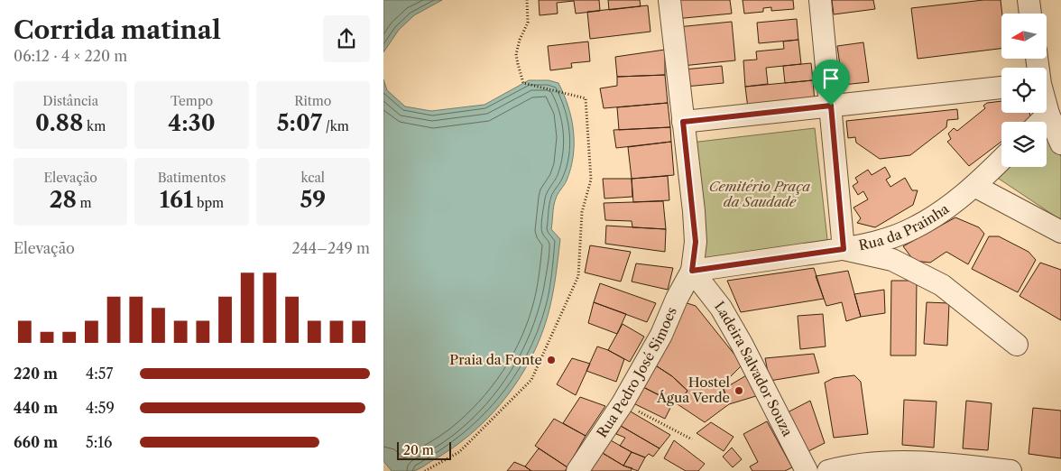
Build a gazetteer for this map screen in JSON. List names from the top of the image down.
{
  "streets": {
    "street": ["Rua da Prainha", "Ladeira Salvador Souza", "Rua Pedro José Simoes"]
  },
  "crossings": [
    ["Rua da Prainha", "Ladeira Salvador Souza"],
    ["Rua da Prainha", "Rua Pedro José Simoes"],
    ["Ladeira Salvador Souza", "Rua Pedro José Simoes"]
  ],
  "parks": ["Cemitério Praça da Saudade"],
  "places": ["Praia da Fonte", "Hostel Água Verde"],
  "scale_bar": "20 m",
  "north": "left",
  "page": {
    "heading": ["Corrida matinal", "06:12 · 4 × 220 m"],
    "stats": [
      ["Distância", "0.88 km"],
      ["Tempo", "4:30"],
      ["Ritmo", "5:07 /km"],
      ["Elevação", "28 m"],
      ["Batimentos", "161 bpm"],
      ["kcal", "59"]
    ],
    "chart": ["Elevação", "244–249 m"],
    "list": [
      {
        "name": "220 m",
        "note": "4:57"
      },
      {
        "name": "440 m",
        "note": "4:59"
      },
      {
        "name": "660 m",
        "note": "5:16"
      }
    ],
    "scale": "20 m"
  }
}
